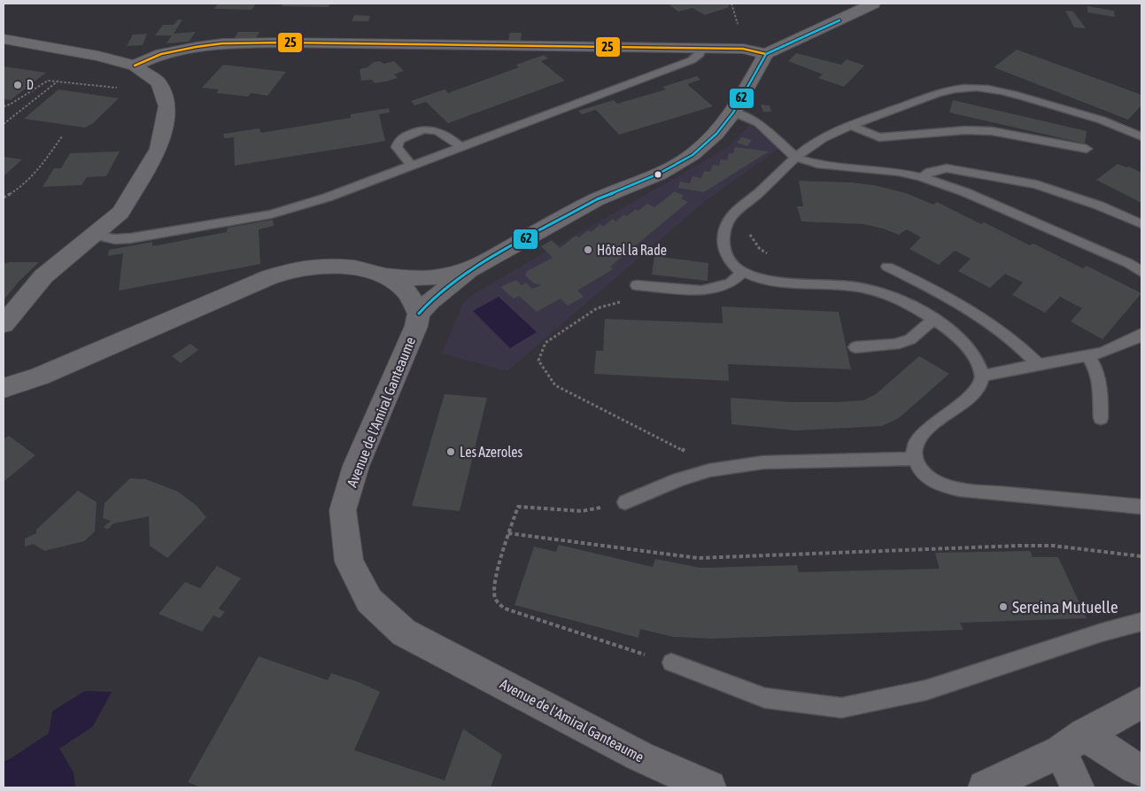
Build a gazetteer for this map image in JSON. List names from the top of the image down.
{
  "streets": {
    "street": ["Avenue de l'Amiral Ganteaume"]
  },
  "places": [
    "D",
    "Hôtel la Rade",
    "Les Azeroles",
    "Sereina Mutuelle"
  ],
  "lines": ["transit line 62", "transit line 25"]
}
